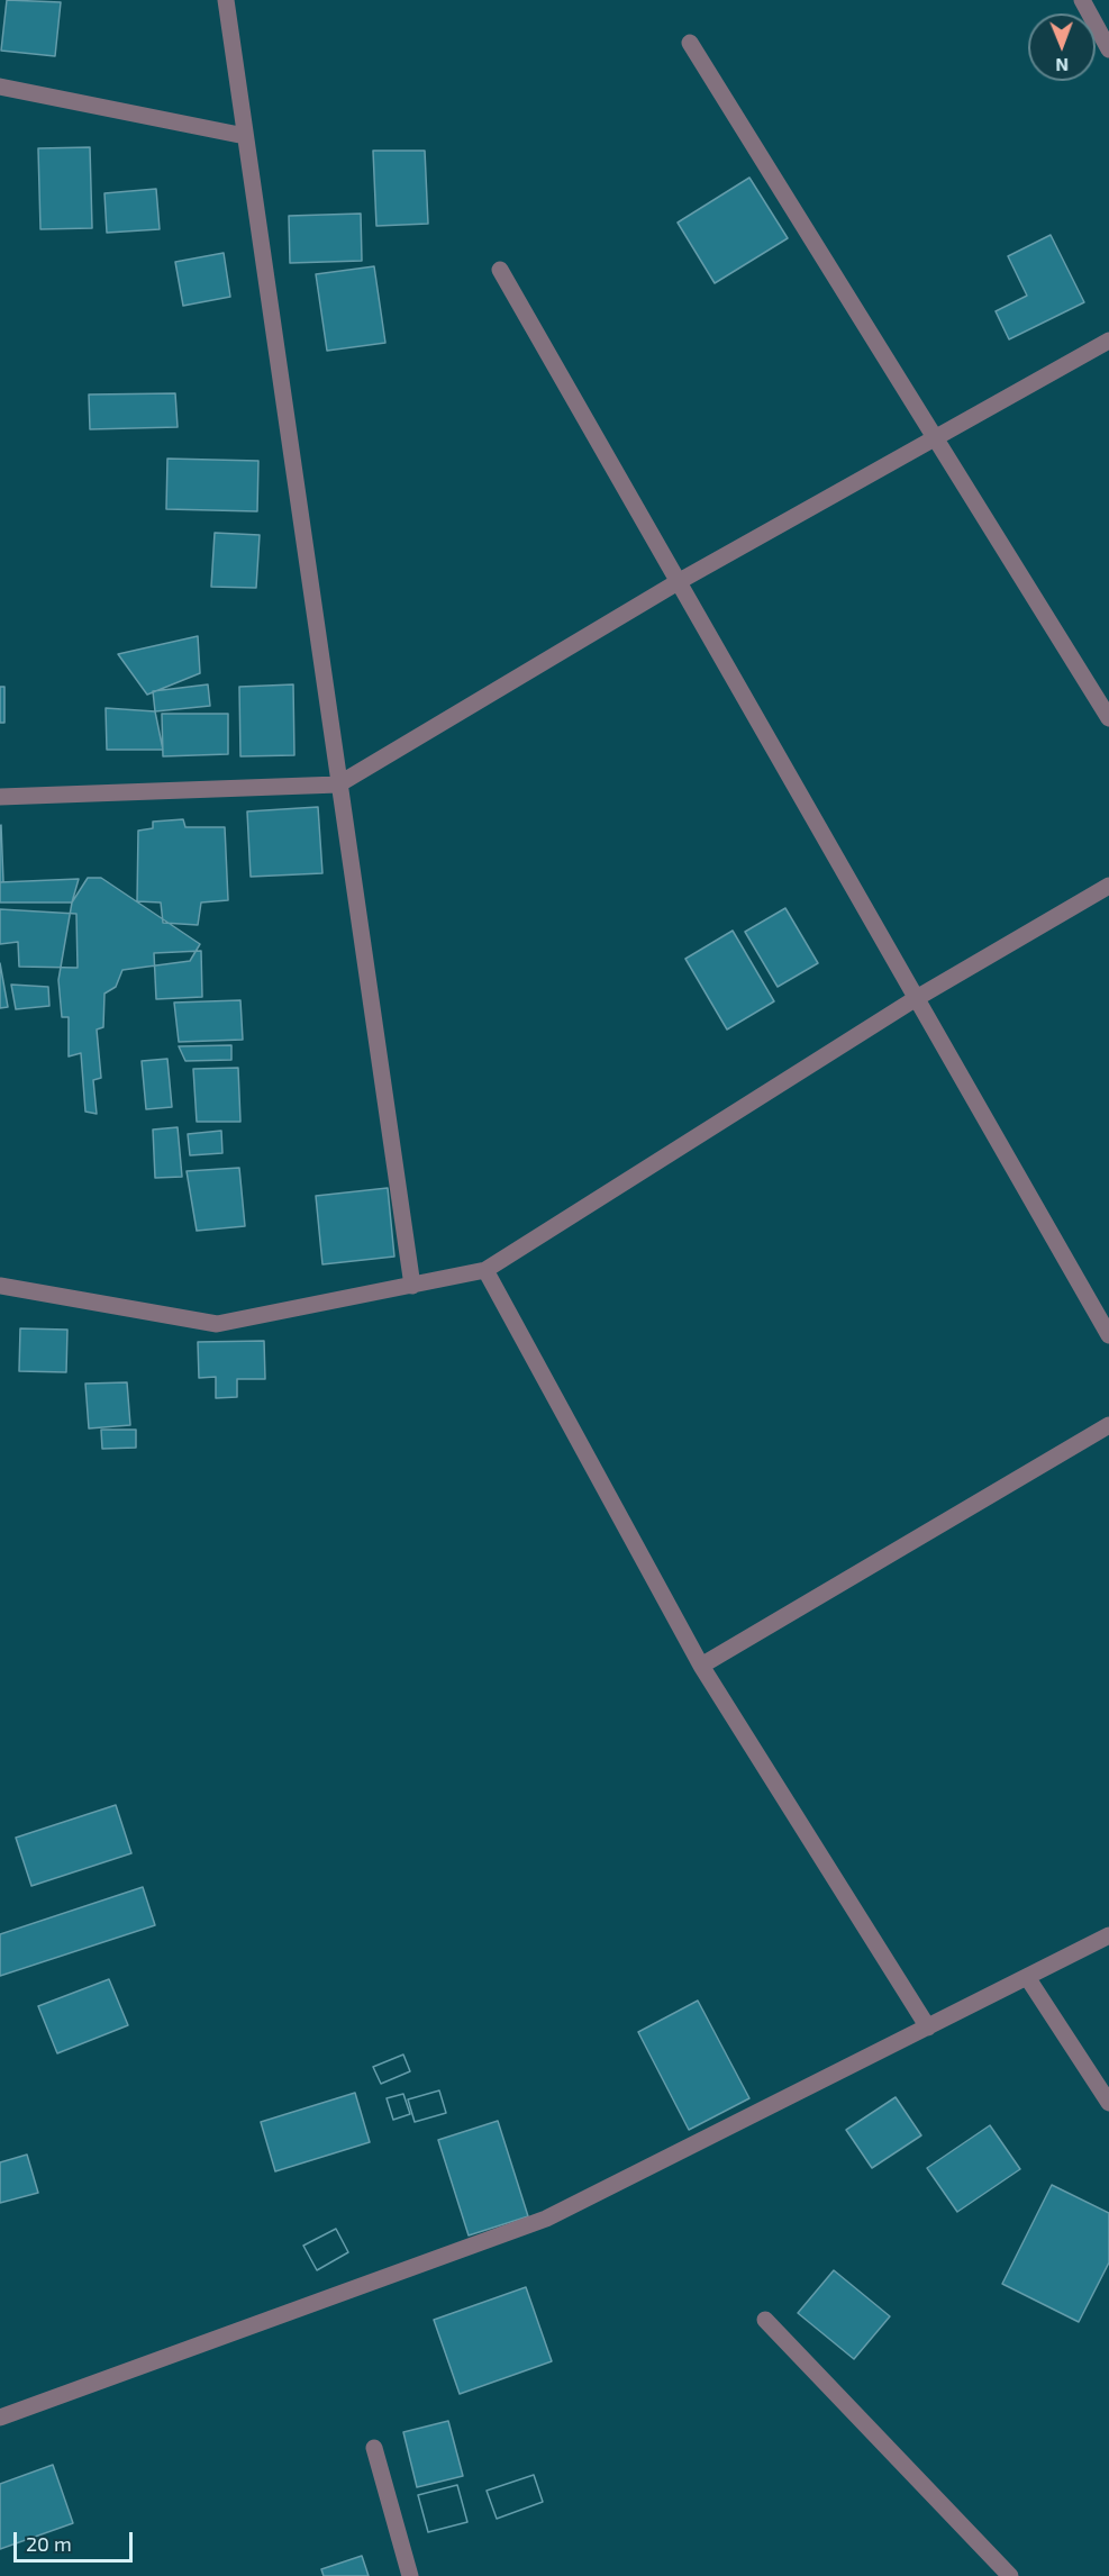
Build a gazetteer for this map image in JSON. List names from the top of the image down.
{
  "scale_bar": "20 m",
  "north": "bottom"
}
